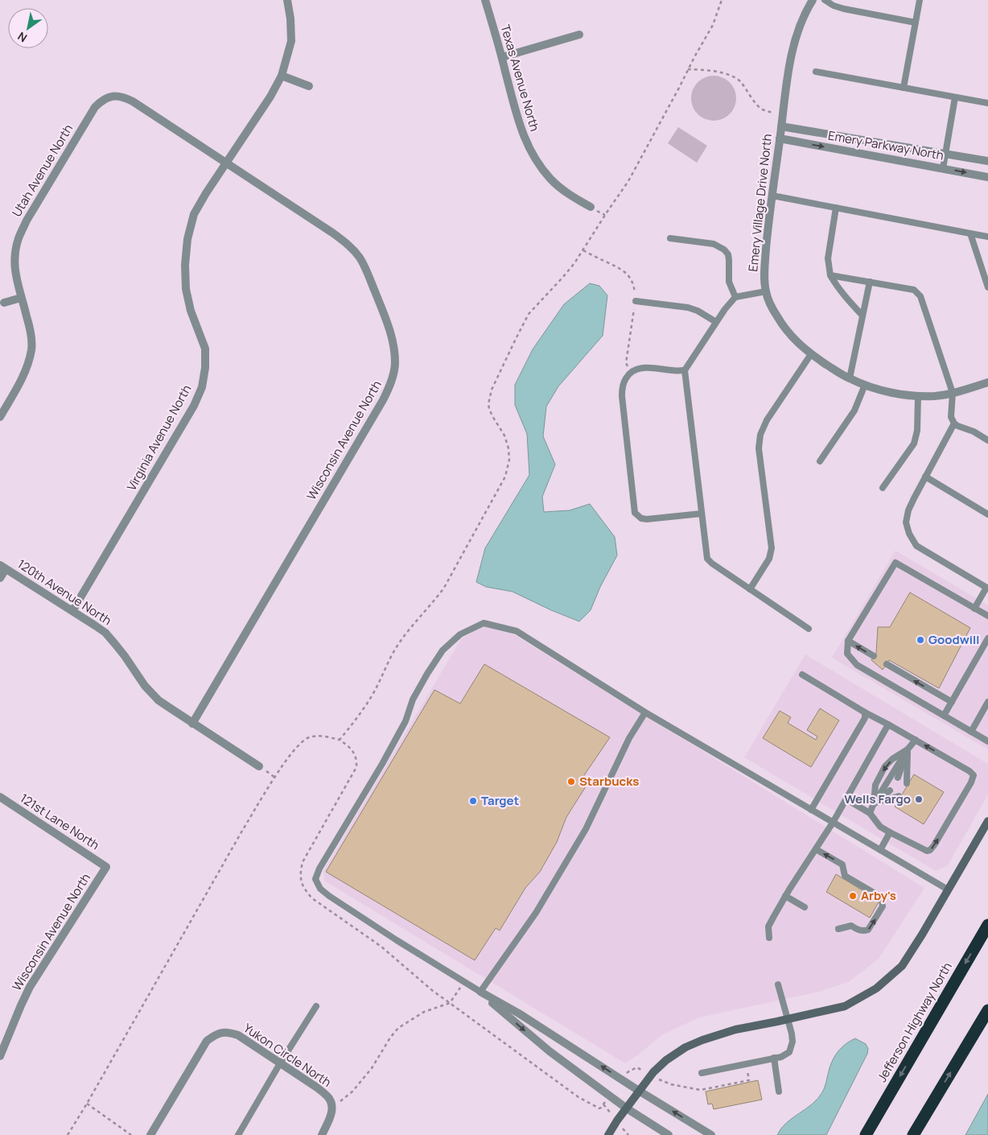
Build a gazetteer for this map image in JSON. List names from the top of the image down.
{
  "streets": {
    "highway": ["Jefferson Highway North"],
    "street": [
      "Texas Avenue North",
      "Emery Parkway North",
      "Utah Avenue North",
      "Emery Village Drive North",
      "Virginia Avenue North",
      "Wisconsin Avenue North",
      "120th Avenue North",
      "121st Lane North",
      "Yukon Circle North"
    ]
  },
  "crossings": [
    ["Emery Parkway North", "Emery Village Drive North"],
    ["Utah Avenue North", "Virginia Avenue North"],
    ["Utah Avenue North", "Wisconsin Avenue North"],
    ["Virginia Avenue North", "Wisconsin Avenue North"],
    ["Virginia Avenue North", "120th Avenue North"],
    ["Wisconsin Avenue North", "120th Avenue North"],
    ["Wisconsin Avenue North", "121st Lane North"]
  ],
  "places": [
    "Goodwill",
    "Starbucks",
    "Wells Fargo",
    "Target",
    "Arby's"
  ],
  "north": "bottom left"
}
